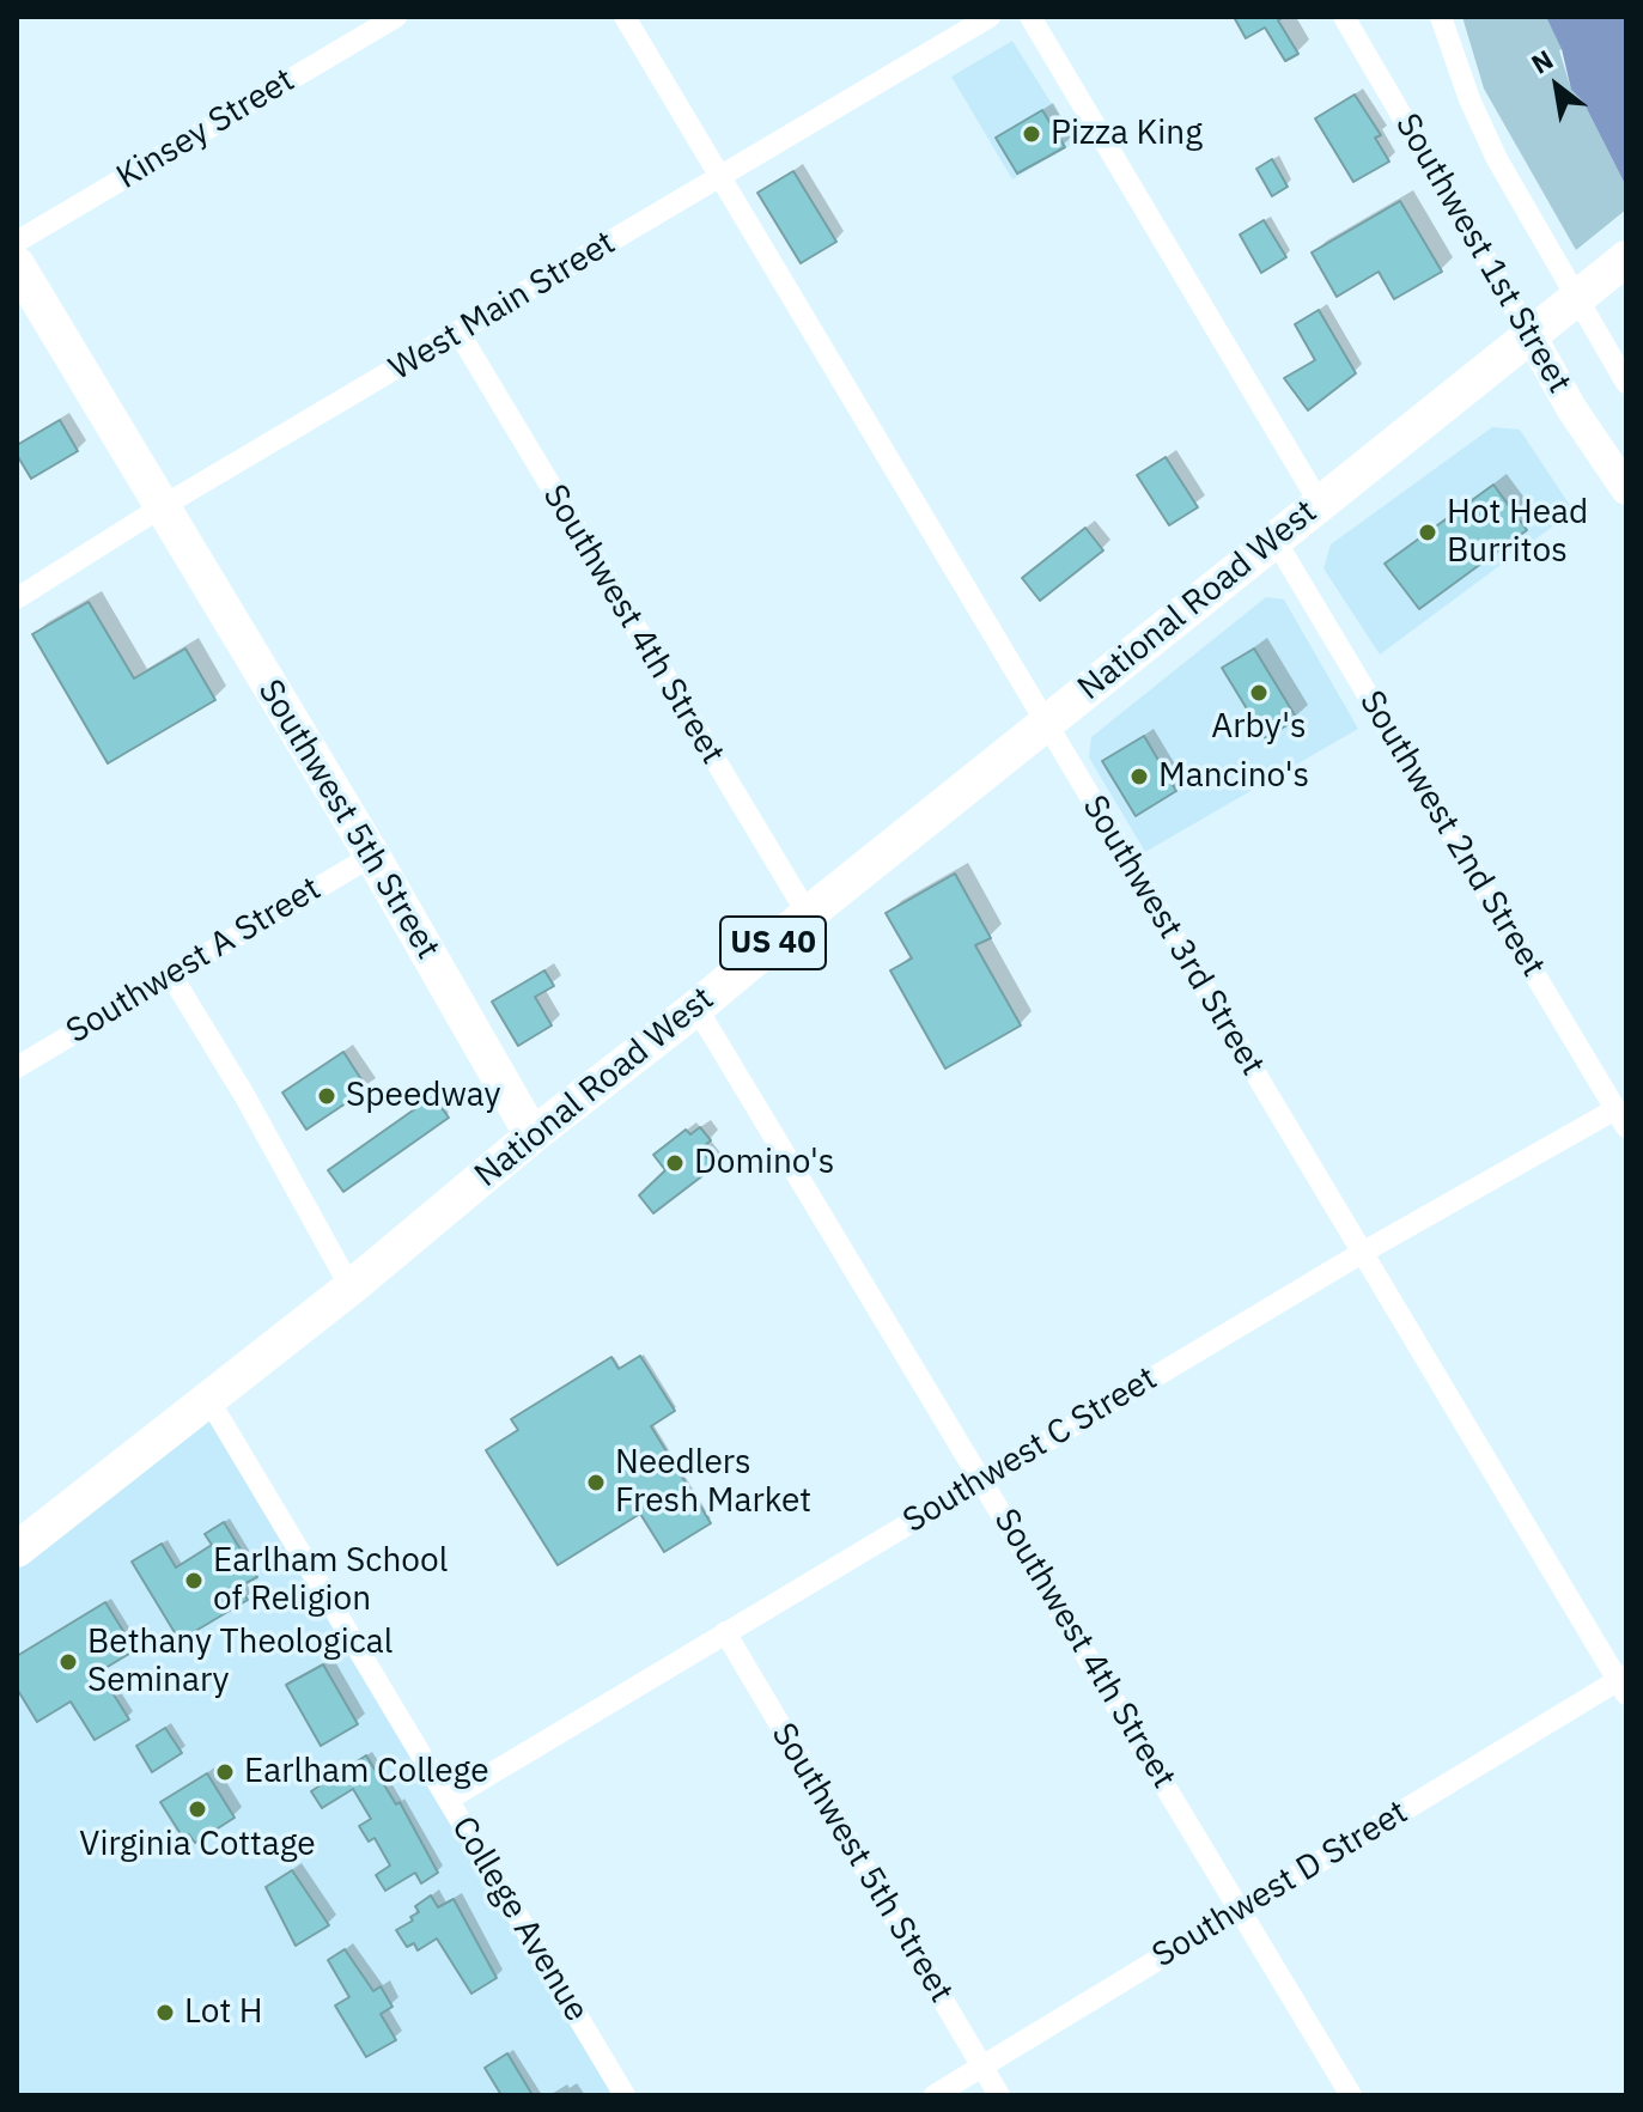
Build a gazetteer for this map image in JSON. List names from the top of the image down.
{
  "streets": {
    "main road": ["National Road West", "Southwest 5th Street", "US 40"],
    "street": [
      "Kinsey Street",
      "Southwest 1st Street",
      "West Main Street",
      "Southwest 4th Street",
      "Southwest 2nd Street",
      "Southwest 3rd Street",
      "Southwest A Street",
      "Southwest C Street",
      "Southwest D Street",
      "College Avenue"
    ]
  },
  "crossings": [
    ["Southwest 1st Street", "National Road West"],
    ["Southwest 1st Street", "US 40"],
    ["West Main Street", "Southwest 4th Street"],
    ["West Main Street", "Southwest 5th Street"],
    ["West Main Street", "Southwest 3rd Street"],
    ["National Road West", "Southwest 4th Street"],
    ["National Road West", "Southwest 5th Street"],
    ["National Road West", "Southwest 2nd Street"],
    ["National Road West", "Southwest 3rd Street"],
    ["National Road West", "US 40"],
    ["National Road West", "College Avenue"],
    ["Southwest 4th Street", "Southwest C Street"],
    ["Southwest 4th Street", "Southwest D Street"],
    ["Southwest 5th Street", "Southwest A Street"],
    ["Southwest 5th Street", "Southwest C Street"],
    ["Southwest 5th Street", "Southwest D Street"],
    ["Southwest 2nd Street", "Southwest C Street"],
    ["Southwest 3rd Street", "Southwest C Street"],
    ["Southwest 3rd Street", "Southwest D Street"],
    ["Southwest C Street", "College Avenue"]
  ],
  "places": [
    "Pizza King",
    "Hot Head Burritos",
    "Arby's",
    "Mancino's",
    "Speedway",
    "Domino's",
    "Needlers Fresh Market",
    "Earlham School of Religion",
    "Bethany Theological Seminary",
    "Earlham College",
    "Virginia Cottage",
    "Lot H"
  ],
  "north": "top left"
}
